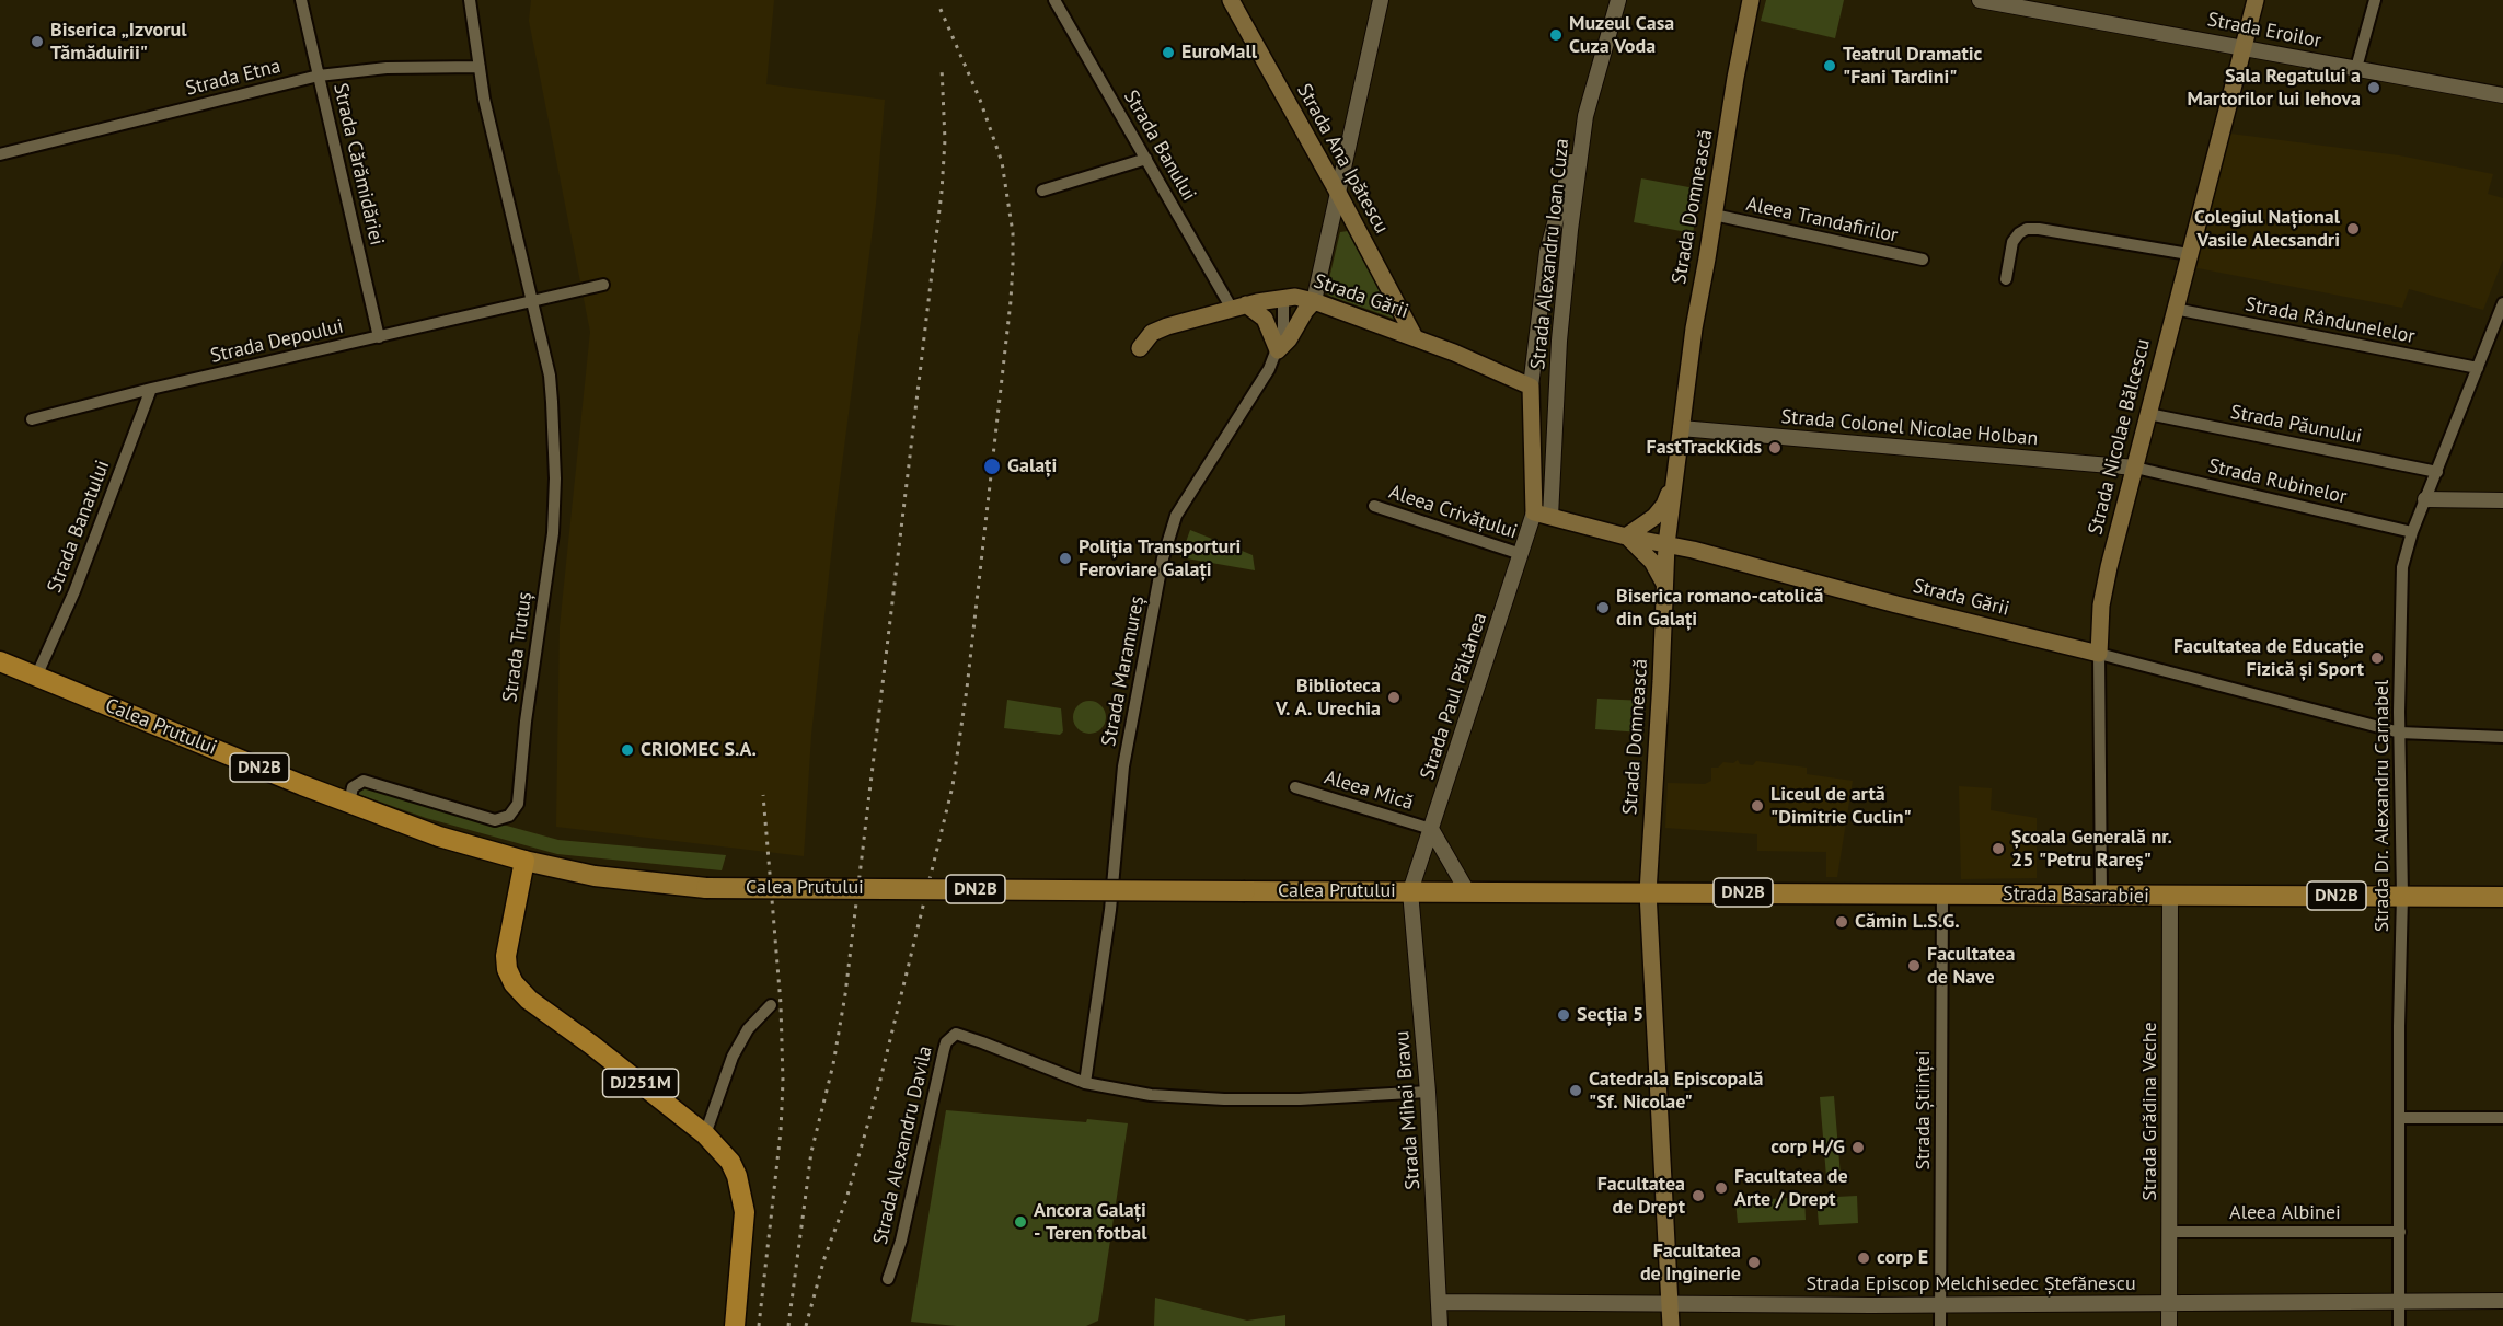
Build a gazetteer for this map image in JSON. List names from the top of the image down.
{
  "streets": {
    "highway": ["Calea Prutului", "DN2B", "DJ251M"],
    "main road": [
      "Strada Ana Ipătescu",
      "Strada Domnească",
      "Strada Gării",
      "Strada Nicolae Bălcescu",
      "Strada Basarabiei"
    ],
    "street": [
      "Strada Eroilor",
      "Strada Etna",
      "Strada Banului",
      "Strada Cărămidăriei",
      "Aleea Trandafirilor",
      "Strada Alexandru Ioan Cuza",
      "Strada Rândunelelor",
      "Strada Depoului",
      "Strada Păunului",
      "Strada Colonel Nicolae Holban",
      "Strada Rubinelor",
      "Aleea Crivățului",
      "Strada Banatului",
      "Strada Trutuș",
      "Strada Maramureș",
      "Strada Paul Păltânea",
      "Aleea Mică",
      "Strada Dr. Alexandru Carnabel",
      "Strada Mihai Bravu",
      "Strada Științei",
      "Strada Grădina Veche",
      "Strada Alexandru Davila",
      "Aleea Albinei",
      "Strada Episcop Melchisedec Ștefănescu"
    ]
  },
  "crossings": [
    ["Strada Eroilor", "Strada Nicolae Bălcescu"],
    ["Strada Etna", "Strada Cărămidăriei"],
    ["Strada Banului", "Strada Gării"],
    ["Strada Ana Ipătescu", "Strada Gării"],
    ["Strada Cărămidăriei", "Strada Depoului"],
    ["Strada Domnească", "Aleea Trandafirilor"],
    ["Strada Domnească", "Strada Gării"],
    ["Strada Domnească", "Strada Colonel Nicolae Holban"],
    ["Strada Domnească", "Calea Prutului"],
    ["Strada Domnească", "Strada Basarabiei"],
    ["Strada Domnească", "Strada Episcop Melchisedec Ștefănescu"],
    ["Strada Alexandru Ioan Cuza", "Strada Gării"],
    ["Strada Alexandru Ioan Cuza", "Strada Paul Păltânea"],
    ["Strada Gării", "Strada Nicolae Bălcescu"],
    ["Strada Gării", "Strada Maramureș"],
    ["Strada Gării", "Strada Paul Păltânea"],
    ["Strada Gării", "Strada Dr. Alexandru Carnabel"],
    ["Strada Rândunelelor", "Strada Nicolae Bălcescu"],
    ["Strada Rândunelelor", "Strada Dr. Alexandru Carnabel"],
    ["Strada Depoului", "Strada Banatului"],
    ["Strada Depoului", "Strada Trutuș"],
    ["Strada Păunului", "Strada Nicolae Bălcescu"],
    ["Strada Păunului", "Strada Dr. Alexandru Carnabel"],
    ["Strada Colonel Nicolae Holban", "Strada Nicolae Bălcescu"],
    ["Strada Colonel Nicolae Holban", "Strada Rubinelor"],
    ["Strada Nicolae Bălcescu", "Strada Rubinelor"],
    ["Strada Nicolae Bălcescu", "Strada Basarabiei"],
    ["Strada Rubinelor", "Strada Dr. Alexandru Carnabel"],
    ["Aleea Crivățului", "Strada Paul Păltânea"],
    ["Strada Banatului", "Calea Prutului"],
    ["Strada Trutuș", "Calea Prutului"],
    ["Strada Maramureș", "Strada Alexandru Davila"],
    ["Strada Paul Păltânea", "Calea Prutului"],
    ["Strada Paul Păltânea", "Aleea Mică"],
    ["Strada Paul Păltânea", "Strada Mihai Bravu"],
    ["Calea Prutului", "Strada Basarabiei"],
    ["Calea Prutului", "DJ251M"],
    ["Calea Prutului", "Strada Mihai Bravu"],
    ["Strada Dr. Alexandru Carnabel", "Strada Basarabiei"],
    ["Strada Dr. Alexandru Carnabel", "Aleea Albinei"],
    ["Strada Dr. Alexandru Carnabel", "Strada Episcop Melchisedec Ștefănescu"],
    ["Strada Basarabiei", "Strada Științei"],
    ["Strada Basarabiei", "Strada Grădina Veche"],
    ["Strada Mihai Bravu", "Strada Alexandru Davila"],
    ["Strada Mihai Bravu", "Strada Episcop Melchisedec Ștefănescu"],
    ["Strada Științei", "Strada Episcop Melchisedec Ștefănescu"],
    ["Strada Grădina Veche", "Aleea Albinei"],
    ["Strada Grădina Veche", "Strada Episcop Melchisedec Ștefănescu"]
  ],
  "places": [
    "Muzeul Casa Cuza Voda",
    "Biserica „Izvorul Tămăduirii\"",
    "EuroMall",
    "Teatrul Dramatic \"Fani Tardini\"",
    "Sala Regatului a Martorilor lui Iehova",
    "Colegiul Național Vasile Alecsandri",
    "FastTrackKids",
    "Galați",
    "Poliția Transporturi Feroviare Galați",
    "Biserica romano-catolică din Galați",
    "Facultatea de Educație Fizică și Sport",
    "Biblioteca V. A. Urechia",
    "CRIOMEC S.A.",
    "Liceul de artă \"Dimitrie Cuclin\"",
    "Școala Generală nr. 25 \"Petru Rareș\"",
    "Cămin L.S.G.",
    "Facultatea de Nave",
    "Secția 5",
    "Catedrala Episcopală \"Sf. Nicolae\"",
    "corp H/G",
    "Facultatea de Arte / Drept",
    "Facultatea de Drept",
    "Ancora Galați - Teren fotbal",
    "corp E",
    "Facultatea de Inginerie"
  ]
}
